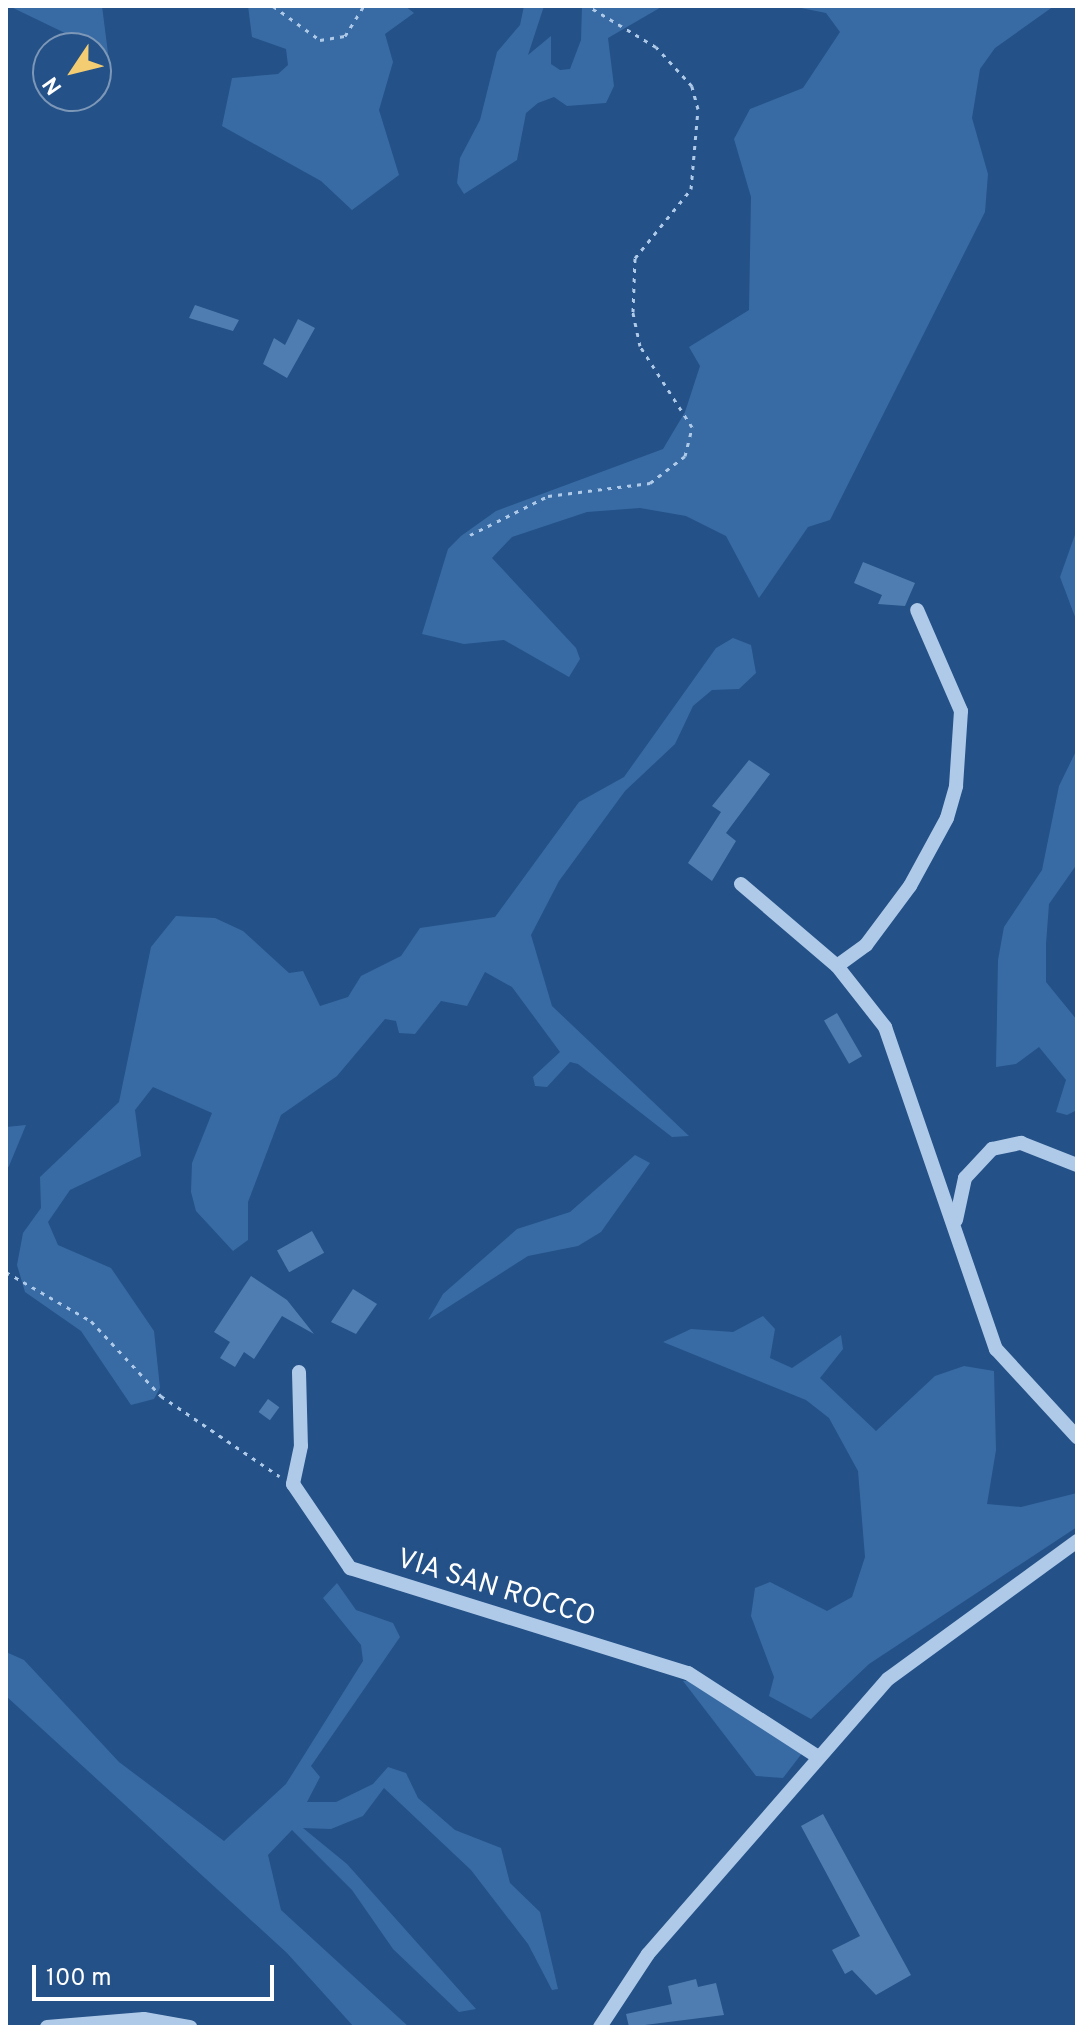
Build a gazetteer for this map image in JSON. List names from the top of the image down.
{
  "streets": {
    "street": ["VIA SAN ROCCO"]
  },
  "scale_bar": "100 m",
  "north": "bottom left"
}
